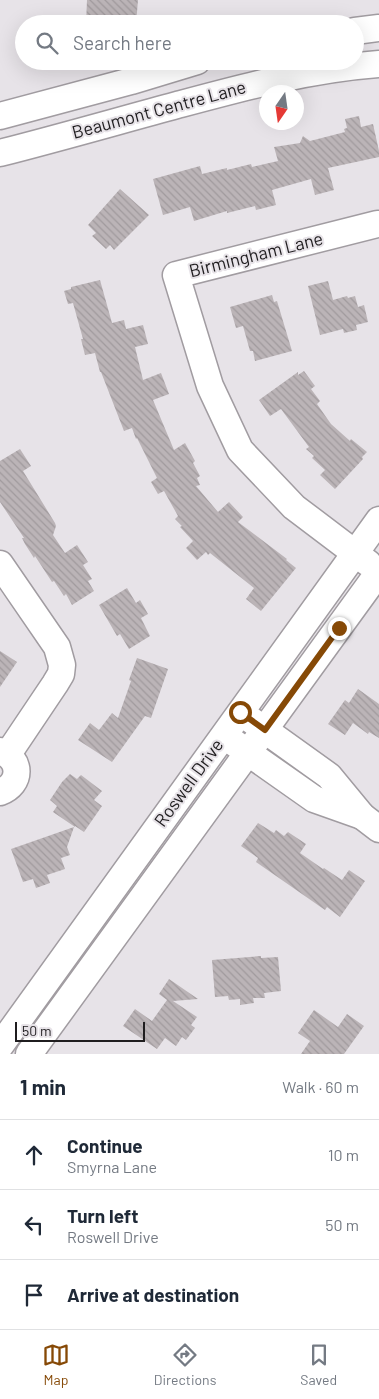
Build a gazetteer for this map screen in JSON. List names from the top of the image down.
{
  "streets": {
    "street": ["Beaumont Centre Lane", "Birmingham Lane", "Roswell Drive"]
  },
  "crossings": [
    ["Birmingham Lane", "Roswell Drive"]
  ],
  "scale_bar": "50 m",
  "north": "bottom",
  "page": {
    "search": "Search here",
    "scale": "50 m",
    "heading": ["1 min", "Walk · 60 m"],
    "list": [
      ["Continue", "Smyrna Lane", "10 m"],
      ["Turn left", "Roswell Drive", "50 m"],
      "Arrive at destination"
    ],
    "nav": ["Map", "Directions", "Saved"]
  }
}
